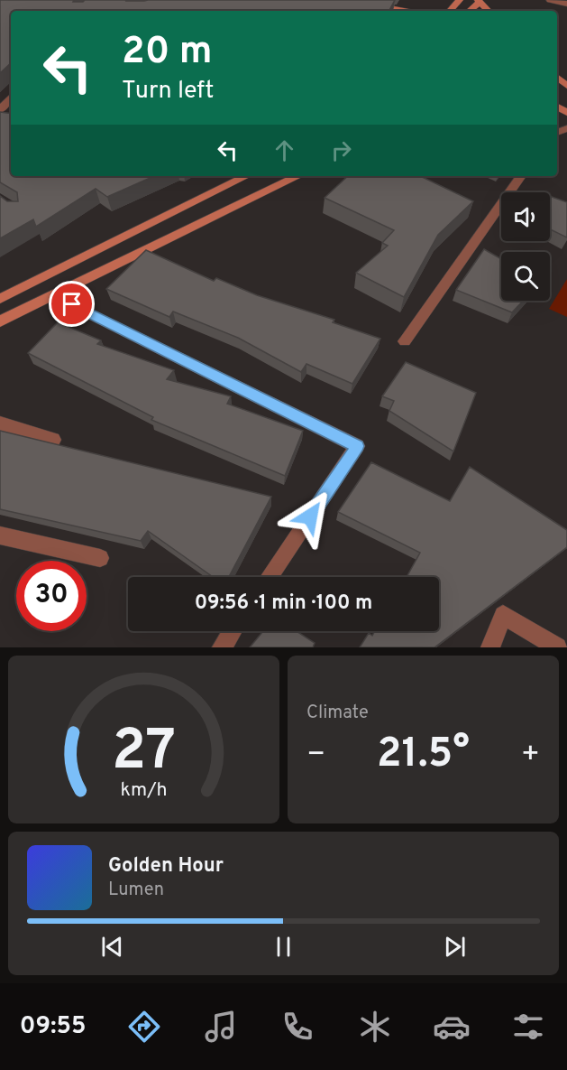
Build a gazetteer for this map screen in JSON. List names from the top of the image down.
{
  "page": {
    "turn": ["20 m", "Turn left"],
    "limit": "30",
    "trip": "09:56 · 1 min · 100 m",
    "tile": "Climate",
    "heat": ["−", "21.5°", "+"],
    "song": ["Golden Hour", "Lumen"],
    "tabs": "09:55",
    "gauge": ["27", "km/h"]
  }
}
